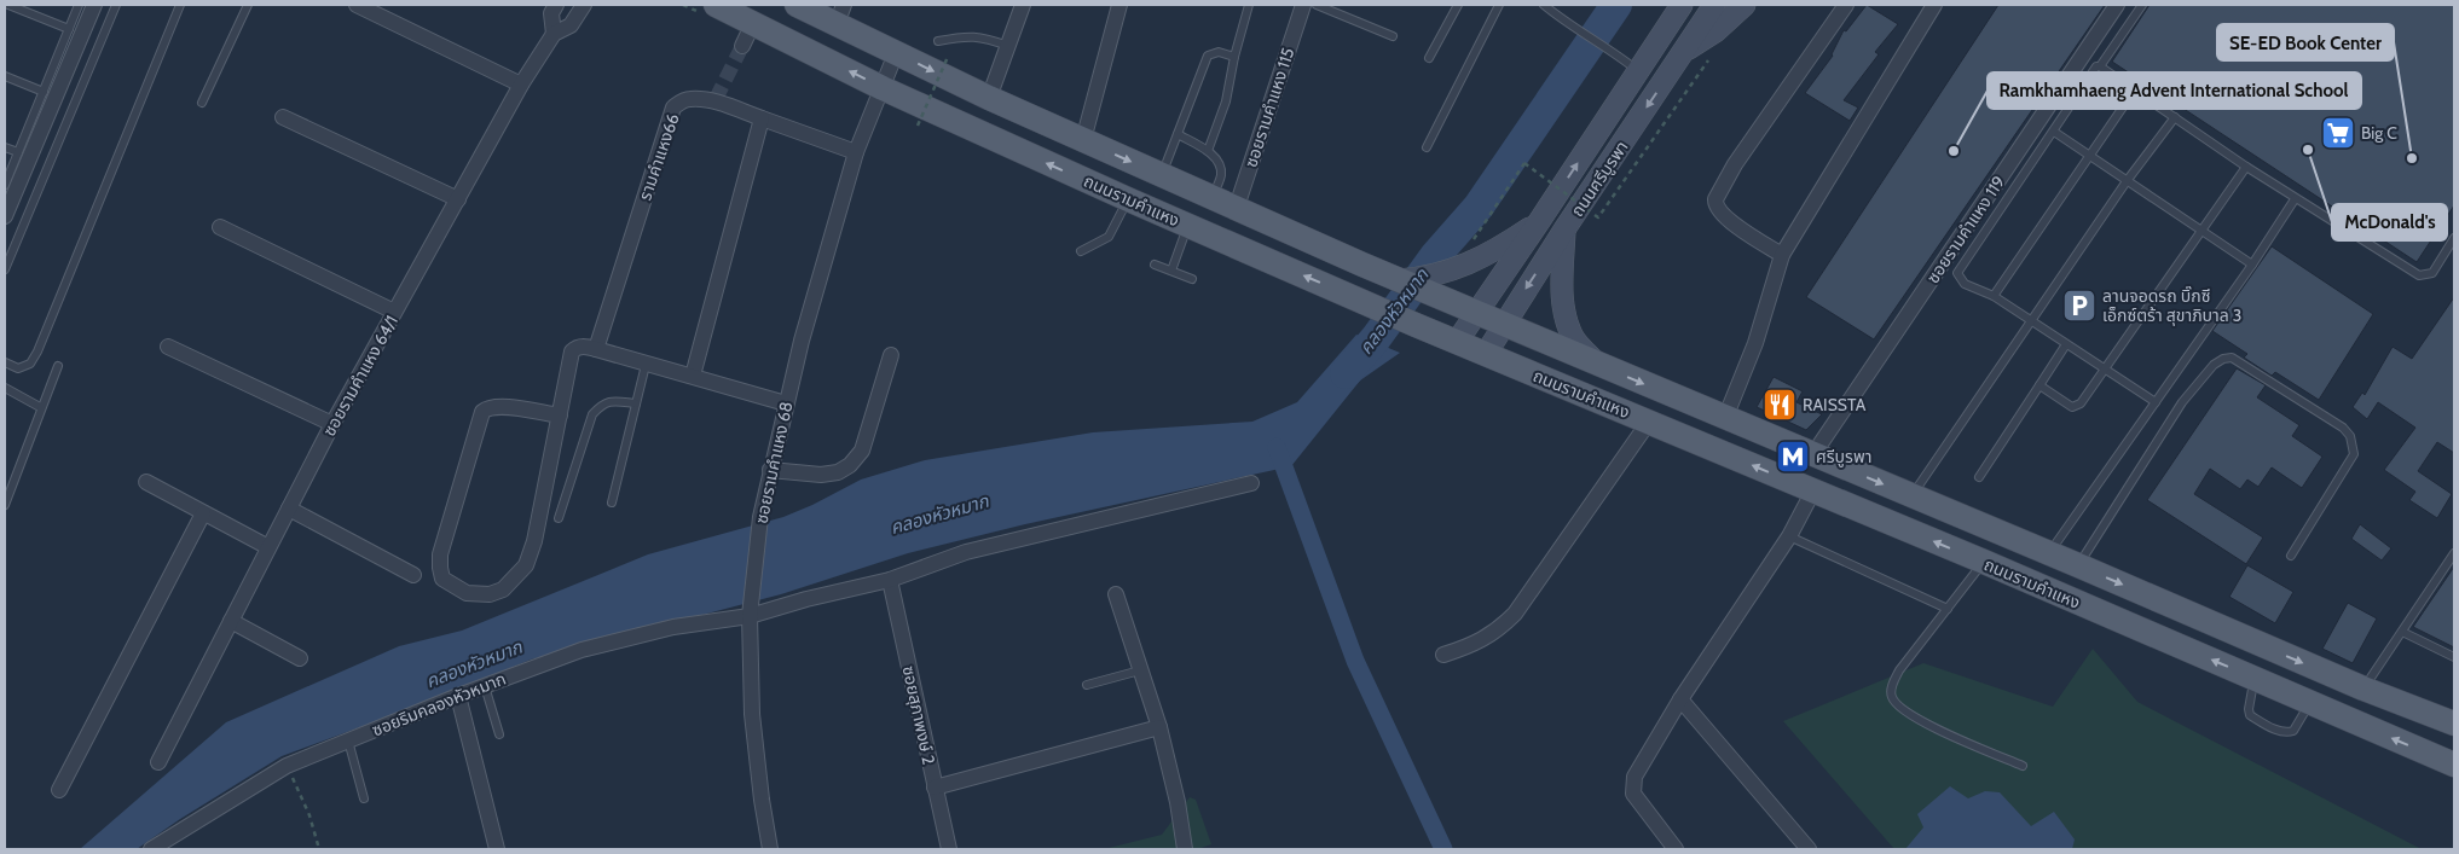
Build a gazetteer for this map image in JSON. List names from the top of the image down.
{
  "streets": {
    "main road": ["ถนนรามคำแหง"],
    "street": [
      "ซอยรามคำแหง 115",
      "รามคำแหง66",
      "ถนนศรีบูรพา",
      "ซอยรามคำแหง 119",
      "ซอยรามคำแหง 64/1",
      "ซอยรามคำแหง 68",
      "ซอยริมคลองหัวหมาก",
      "ซอยสุภาพงษ์ 2"
    ]
  },
  "crossings": [
    ["ซอยรามคำแหง 115", "ถนนรามคำแหง"],
    ["รามคำแหง66", "ซอยรามคำแหง 68"],
    ["ถนนศรีบูรพา", "ถนนรามคำแหง"],
    ["ถนนรามคำแหง", "ซอยรามคำแหง 119"],
    ["ถนนรามคำแหง", "ซอยรามคำแหง 68"],
    ["ซอยรามคำแหง 68", "ซอยริมคลองหัวหมาก"],
    ["ซอยริมคลองหัวหมาก", "ซอยสุภาพงษ์ 2"]
  ],
  "water": ["คลองหัวหมาก"],
  "places": {
    "supermarket": ["Big C"],
    "other": ["McDonald's", "Ramkhamhaeng Advent International School", "SE-ED Book Center"],
    "parking": ["ลานจอดรถ บิ๊กซี เอ็กซ์ตร้า สุขาภิบาล 3"],
    "restaurant": ["RAISSTA"],
    "metro station": ["ศรีบูรพา"]
  }
}
